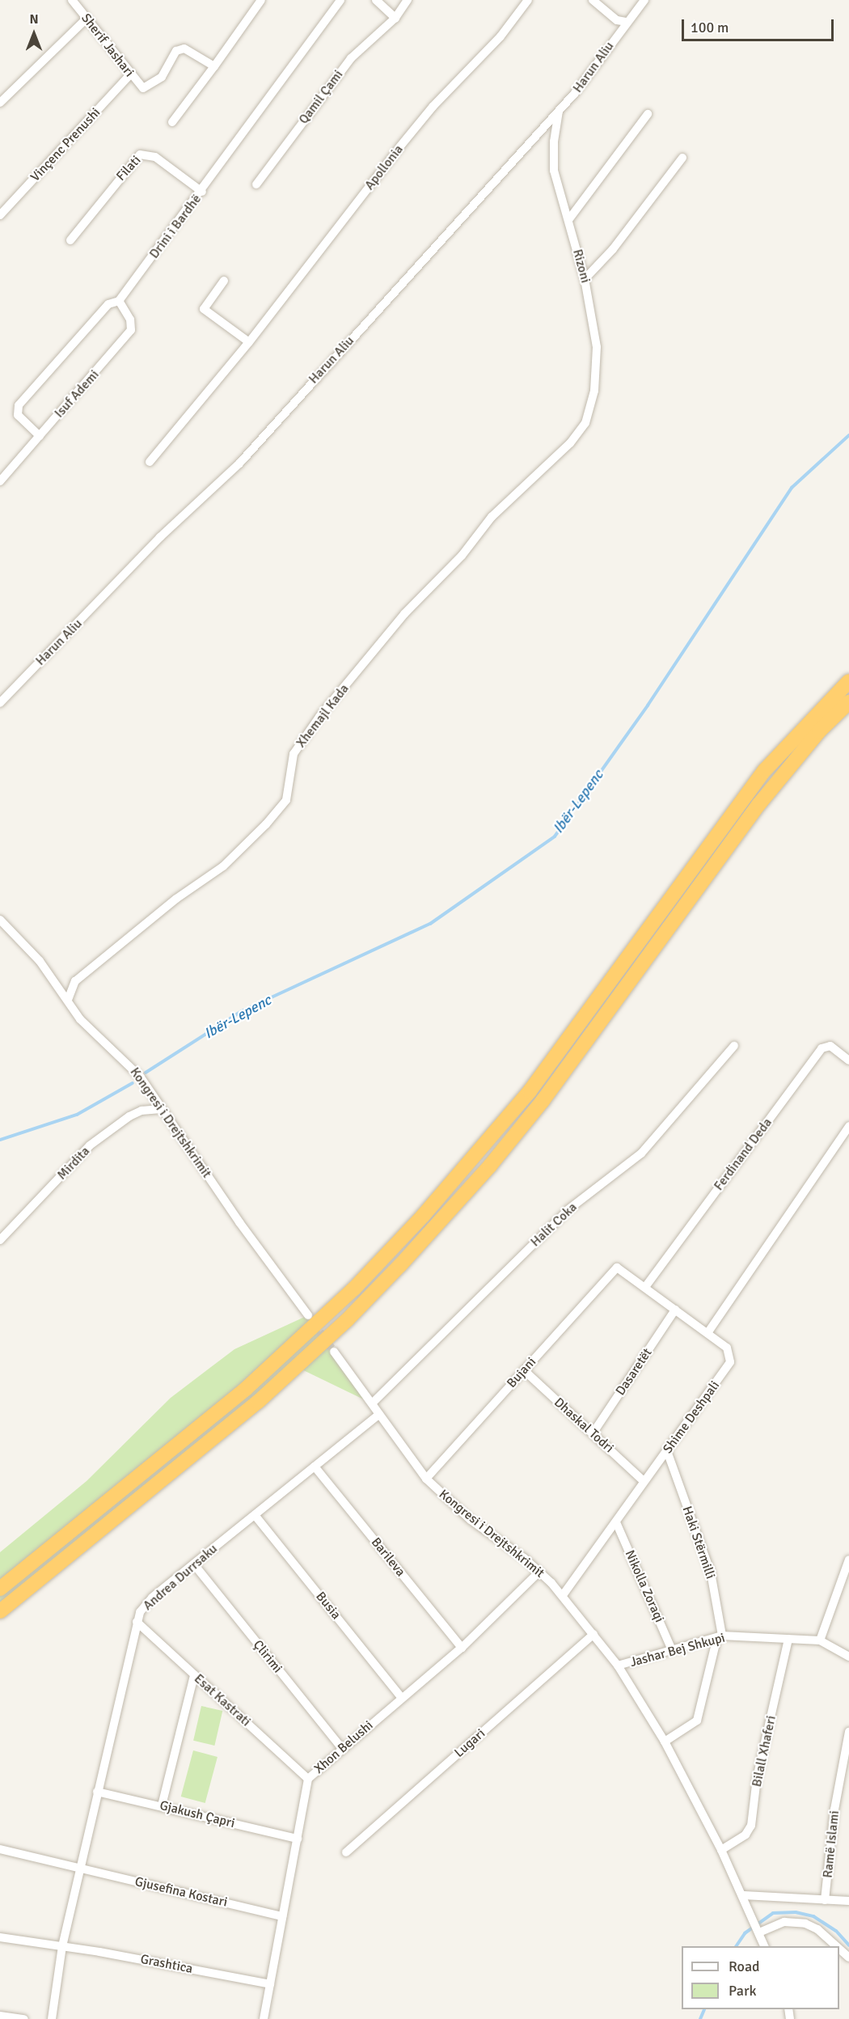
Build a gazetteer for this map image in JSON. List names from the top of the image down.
{
  "streets": {
    "street": [
      "Sherif Jashari",
      "Harun Aliu",
      "Qamil Çami",
      "Vinçenc Prenushi",
      "Apollonia",
      "Filati",
      "Drini i Bardhë",
      "Rizoni",
      "Isuf Ademi",
      "Xhemajl Kada",
      "Kongresi i Drejtshkrimit",
      "Ferdinand Deda",
      "Mirdita",
      "Halit Coka",
      "Dasaretët",
      "Bujani",
      "Shime Deshpali",
      "Dhaskal Todri",
      "Haki Stërmilli",
      "Barileva",
      "Andrea Durrsaku",
      "Nikolla Zoraqi",
      "Busia",
      "Jashar Bej Shkupi",
      "Çlirimi",
      "Esat Kastrati",
      "Lugari",
      "Xhon Belushi",
      "Bilall Xhaferi",
      "Gjakush Çapri",
      "Ramë Islami",
      "Gjusefina Kostari",
      "Grashtica"
    ]
  },
  "crossings": [
    ["Sherif Jashari", "Vinçenc Prenushi"],
    ["Harun Aliu", "Rizoni"],
    ["Filati", "Drini i Bardhë"],
    ["Drini i Bardhë", "Isuf Ademi"],
    ["Rizoni", "Xhemajl Kada"],
    ["Xhemajl Kada", "Kongresi i Drejtshkrimit"],
    ["Kongresi i Drejtshkrimit", "Mirdita"],
    ["Kongresi i Drejtshkrimit", "Halit Coka"],
    ["Kongresi i Drejtshkrimit", "Bujani"],
    ["Kongresi i Drejtshkrimit", "Shime Deshpali"],
    ["Kongresi i Drejtshkrimit", "Andrea Durrsaku"],
    ["Kongresi i Drejtshkrimit", "Jashar Bej Shkupi"],
    ["Kongresi i Drejtshkrimit", "Lugari"],
    ["Kongresi i Drejtshkrimit", "Xhon Belushi"],
    ["Kongresi i Drejtshkrimit", "Bilall Xhaferi"],
    ["Ferdinand Deda", "Shime Deshpali"],
    ["Dasaretët", "Shime Deshpali"],
    ["Dasaretët", "Dhaskal Todri"],
    ["Bujani", "Shime Deshpali"],
    ["Bujani", "Dhaskal Todri"],
    ["Shime Deshpali", "Dhaskal Todri"],
    ["Shime Deshpali", "Haki Stërmilli"],
    ["Shime Deshpali", "Nikolla Zoraqi"],
    ["Haki Stërmilli", "Jashar Bej Shkupi"],
    ["Barileva", "Andrea Durrsaku"],
    ["Barileva", "Xhon Belushi"],
    ["Andrea Durrsaku", "Busia"],
    ["Andrea Durrsaku", "Çlirimi"],
    ["Andrea Durrsaku", "Esat Kastrati"],
    ["Andrea Durrsaku", "Gjakush Çapri"],
    ["Andrea Durrsaku", "Gjusefina Kostari"],
    ["Andrea Durrsaku", "Grashtica"],
    ["Nikolla Zoraqi", "Jashar Bej Shkupi"],
    ["Busia", "Xhon Belushi"],
    ["Jashar Bej Shkupi", "Bilall Xhaferi"],
    ["Çlirimi", "Xhon Belushi"],
    ["Esat Kastrati", "Xhon Belushi"],
    ["Xhon Belushi", "Gjakush Çapri"],
    ["Xhon Belushi", "Gjusefina Kostari"],
    ["Xhon Belushi", "Grashtica"]
  ],
  "water": ["Ibër-Lepenc"],
  "legend": ["Road", "Park"],
  "scale_bar": "100 m",
  "north": "top"
}
